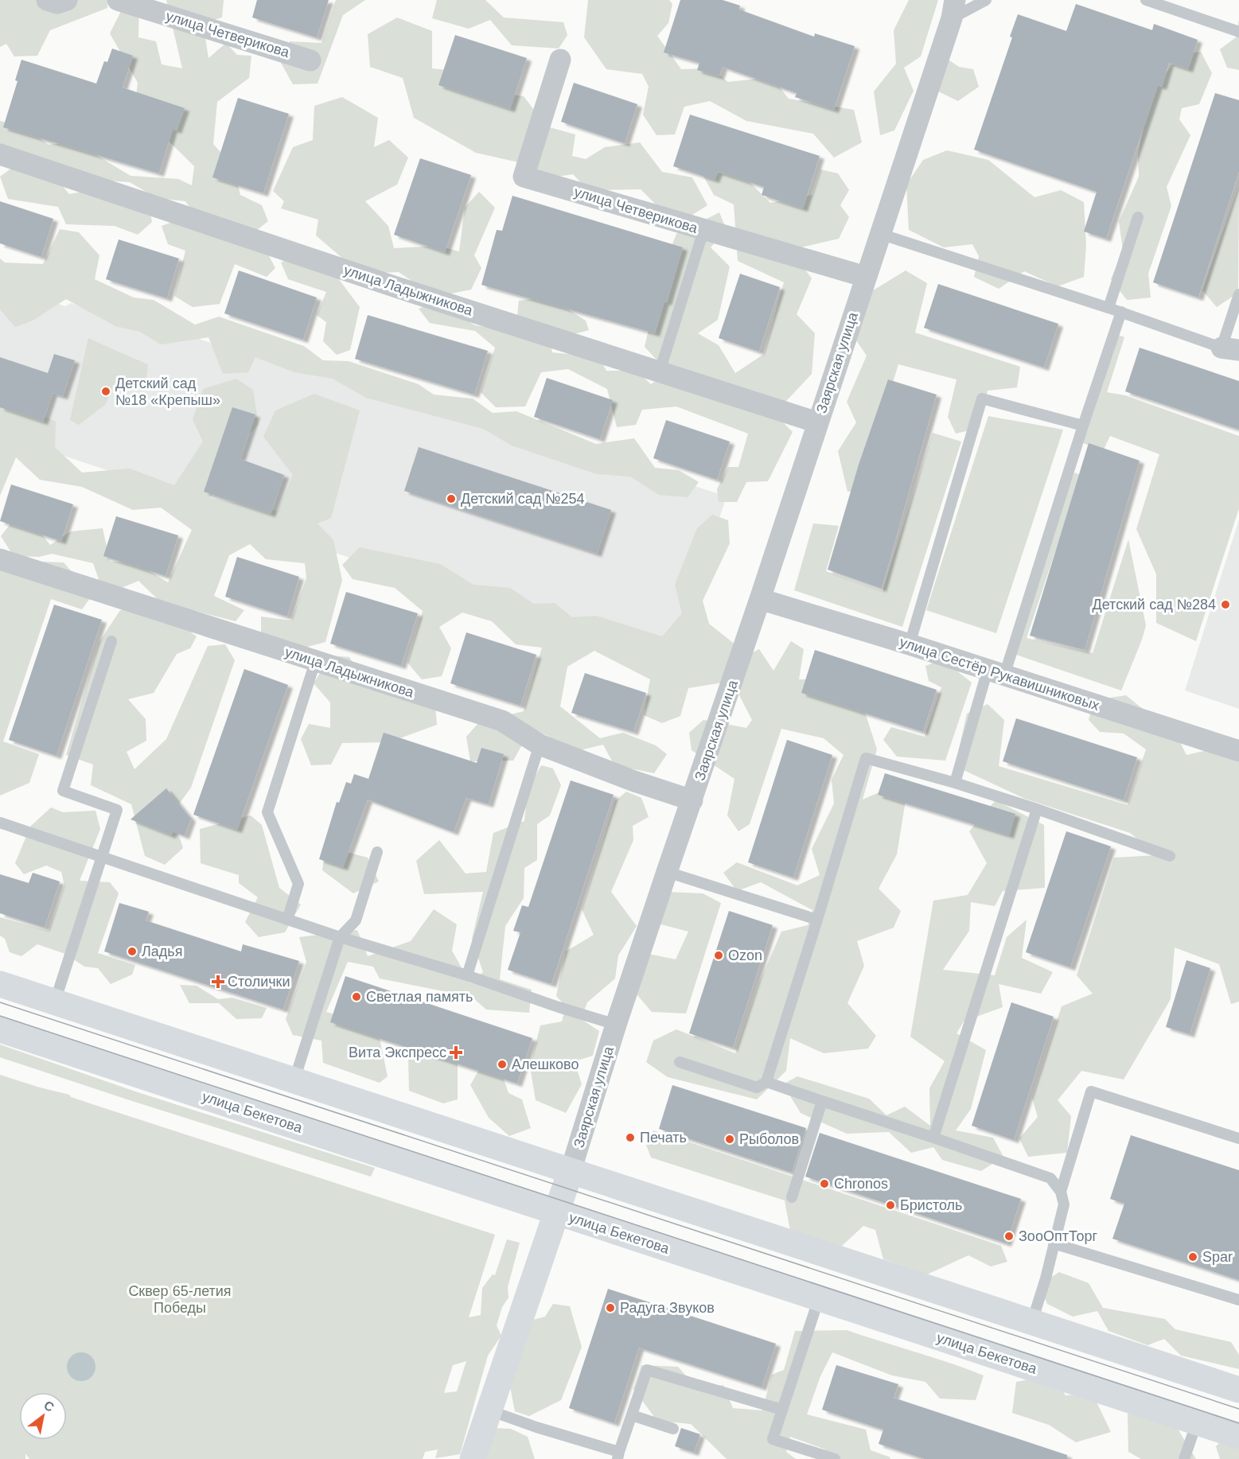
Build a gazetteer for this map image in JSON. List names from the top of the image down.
{
  "streets": {
    "main road": ["Заярская улица", "улица Бекетова"],
    "street": ["улица Четверикова", "улица Ладыжникова", "улица Сестёр Рукавишниковых"]
  },
  "crossings": [
    ["улица Четверикова", "Заярская улица"],
    ["улица Ладыжникова", "Заярская улица"],
    ["Заярская улица", "улица Сестёр Рукавишниковых"],
    ["Заярская улица", "улица Бекетова"]
  ],
  "parks": ["Сквер 65-летия Победы"],
  "places": {
    "other": [
      "Детский сад №18 «Крепыш»",
      "Детский сад №254",
      "Детский сад №284",
      "Ладья",
      "Ozon",
      "Светлая память",
      "Алешково",
      "Печать",
      "Рыболов",
      "Chronos",
      "Бристоль",
      "ЗооОптТорг",
      "Spar",
      "Радуга Звуков"
    ],
    "health": ["Столички", "Вита Экспресс"]
  },
  "north": "top right"
}
